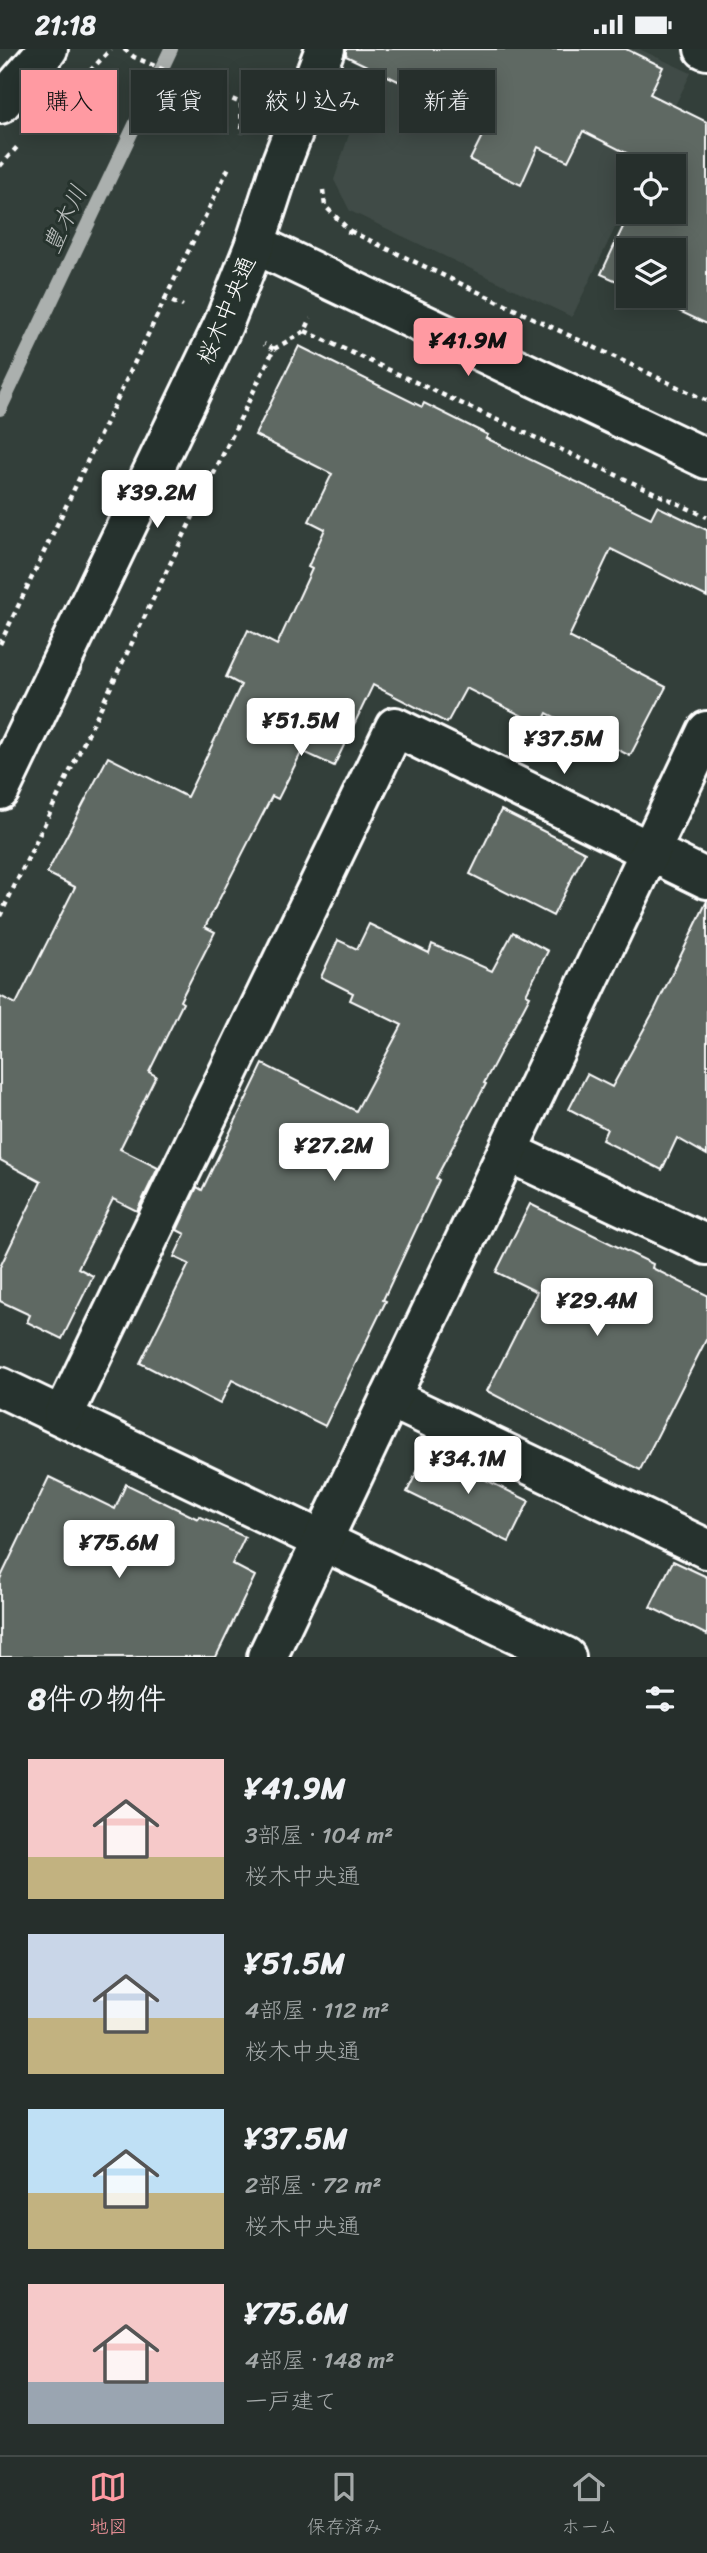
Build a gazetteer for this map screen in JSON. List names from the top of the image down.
{
  "streets": {
    "street": ["桜木中央通"]
  },
  "water": ["豊木川"],
  "page": {
    "status": "21:18",
    "chip": [
      "購入",
      "賃貸",
      "絞り込み",
      "新着"
    ],
    "price": [
      "¥41.9M",
      "¥39.2M",
      "¥51.5M",
      "¥37.5M",
      "¥27.2M",
      "¥29.4M",
      "¥34.1M",
      "¥75.6M"
    ],
    "heading": "8件の物件",
    "list": [
      {
        "name": "¥41.9M",
        "note": "3部屋 · 104 m² · 桜木中央通"
      },
      {
        "name": "¥51.5M",
        "note": "4部屋 · 112 m² · 桜木中央通"
      },
      {
        "name": "¥37.5M",
        "note": "2部屋 · 72 m² · 桜木中央通"
      },
      {
        "name": "¥75.6M",
        "note": "4部屋 · 148 m² · 一戸建て"
      }
    ],
    "tabs": ["地図", "保存済み", "ホーム"]
  }
}
